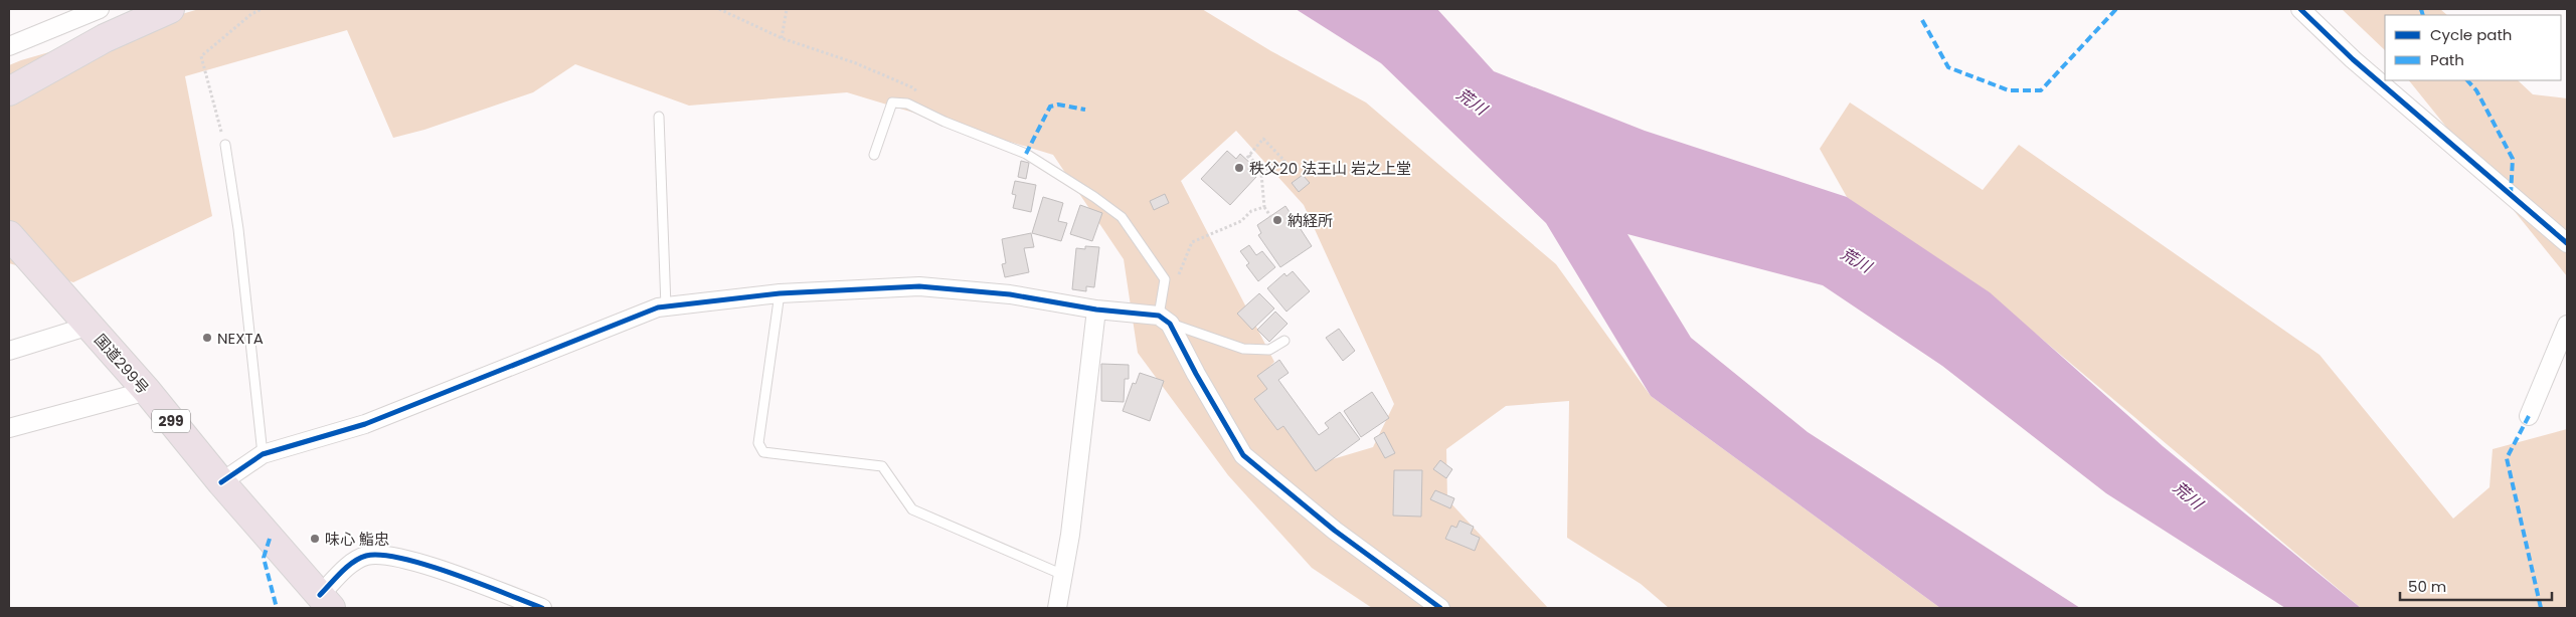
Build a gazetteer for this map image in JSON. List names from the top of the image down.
{
  "streets": {
    "highway": ["国道299号", "299"]
  },
  "water": ["荒川"],
  "places": [
    "秩父20 法王山 岩之上堂",
    "納経所",
    "NEXTA",
    "味心 鮨忠"
  ],
  "legend": ["Cycle path", "Path"],
  "scale_bar": "50 m"
}
